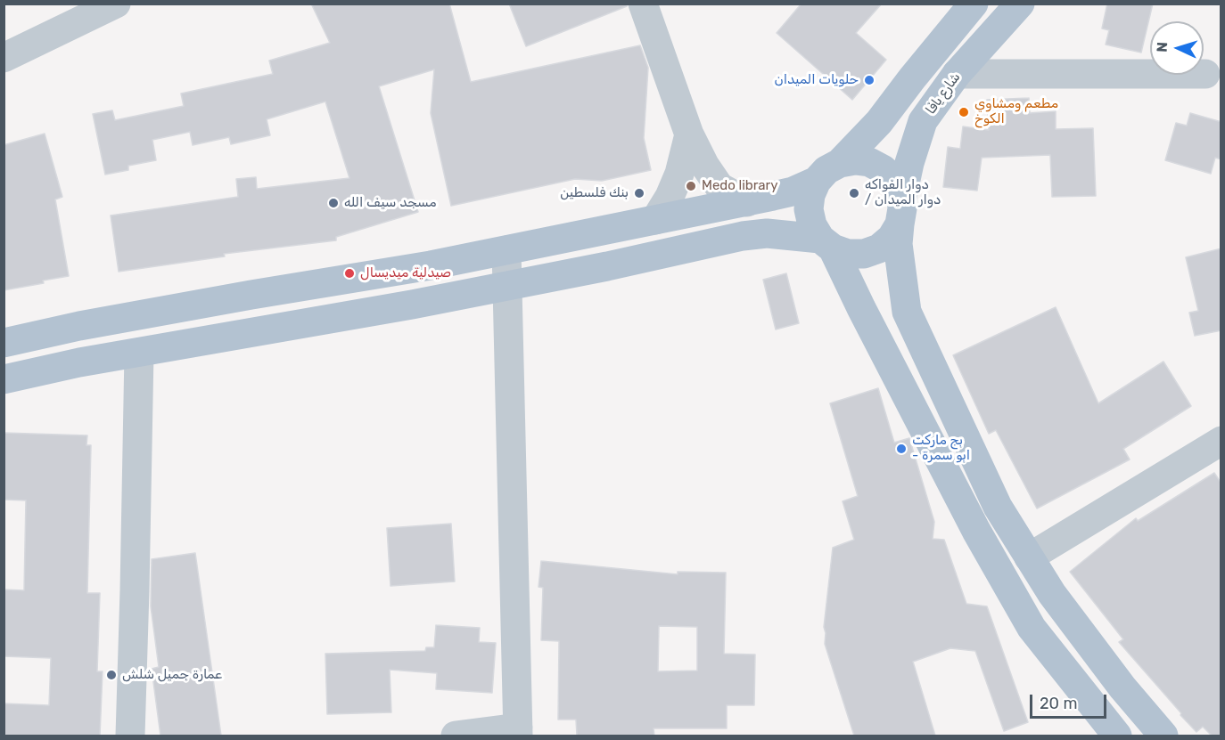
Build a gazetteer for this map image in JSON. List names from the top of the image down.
{
  "streets": {
    "main road": ["شارع يافا"]
  },
  "places": [
    "حلويات الميدان",
    "مطعم ومشاوي الكوخ",
    "Medo library",
    "بنك فلسطين",
    "دوار الفواكه / دوار الميدان",
    "مسجد سيف الله",
    "صيدلية ميديسال",
    "بج ماركت - ابو سمرة",
    "عمارة جميل شلش"
  ],
  "scale_bar": "20 m",
  "north": "left"
}
